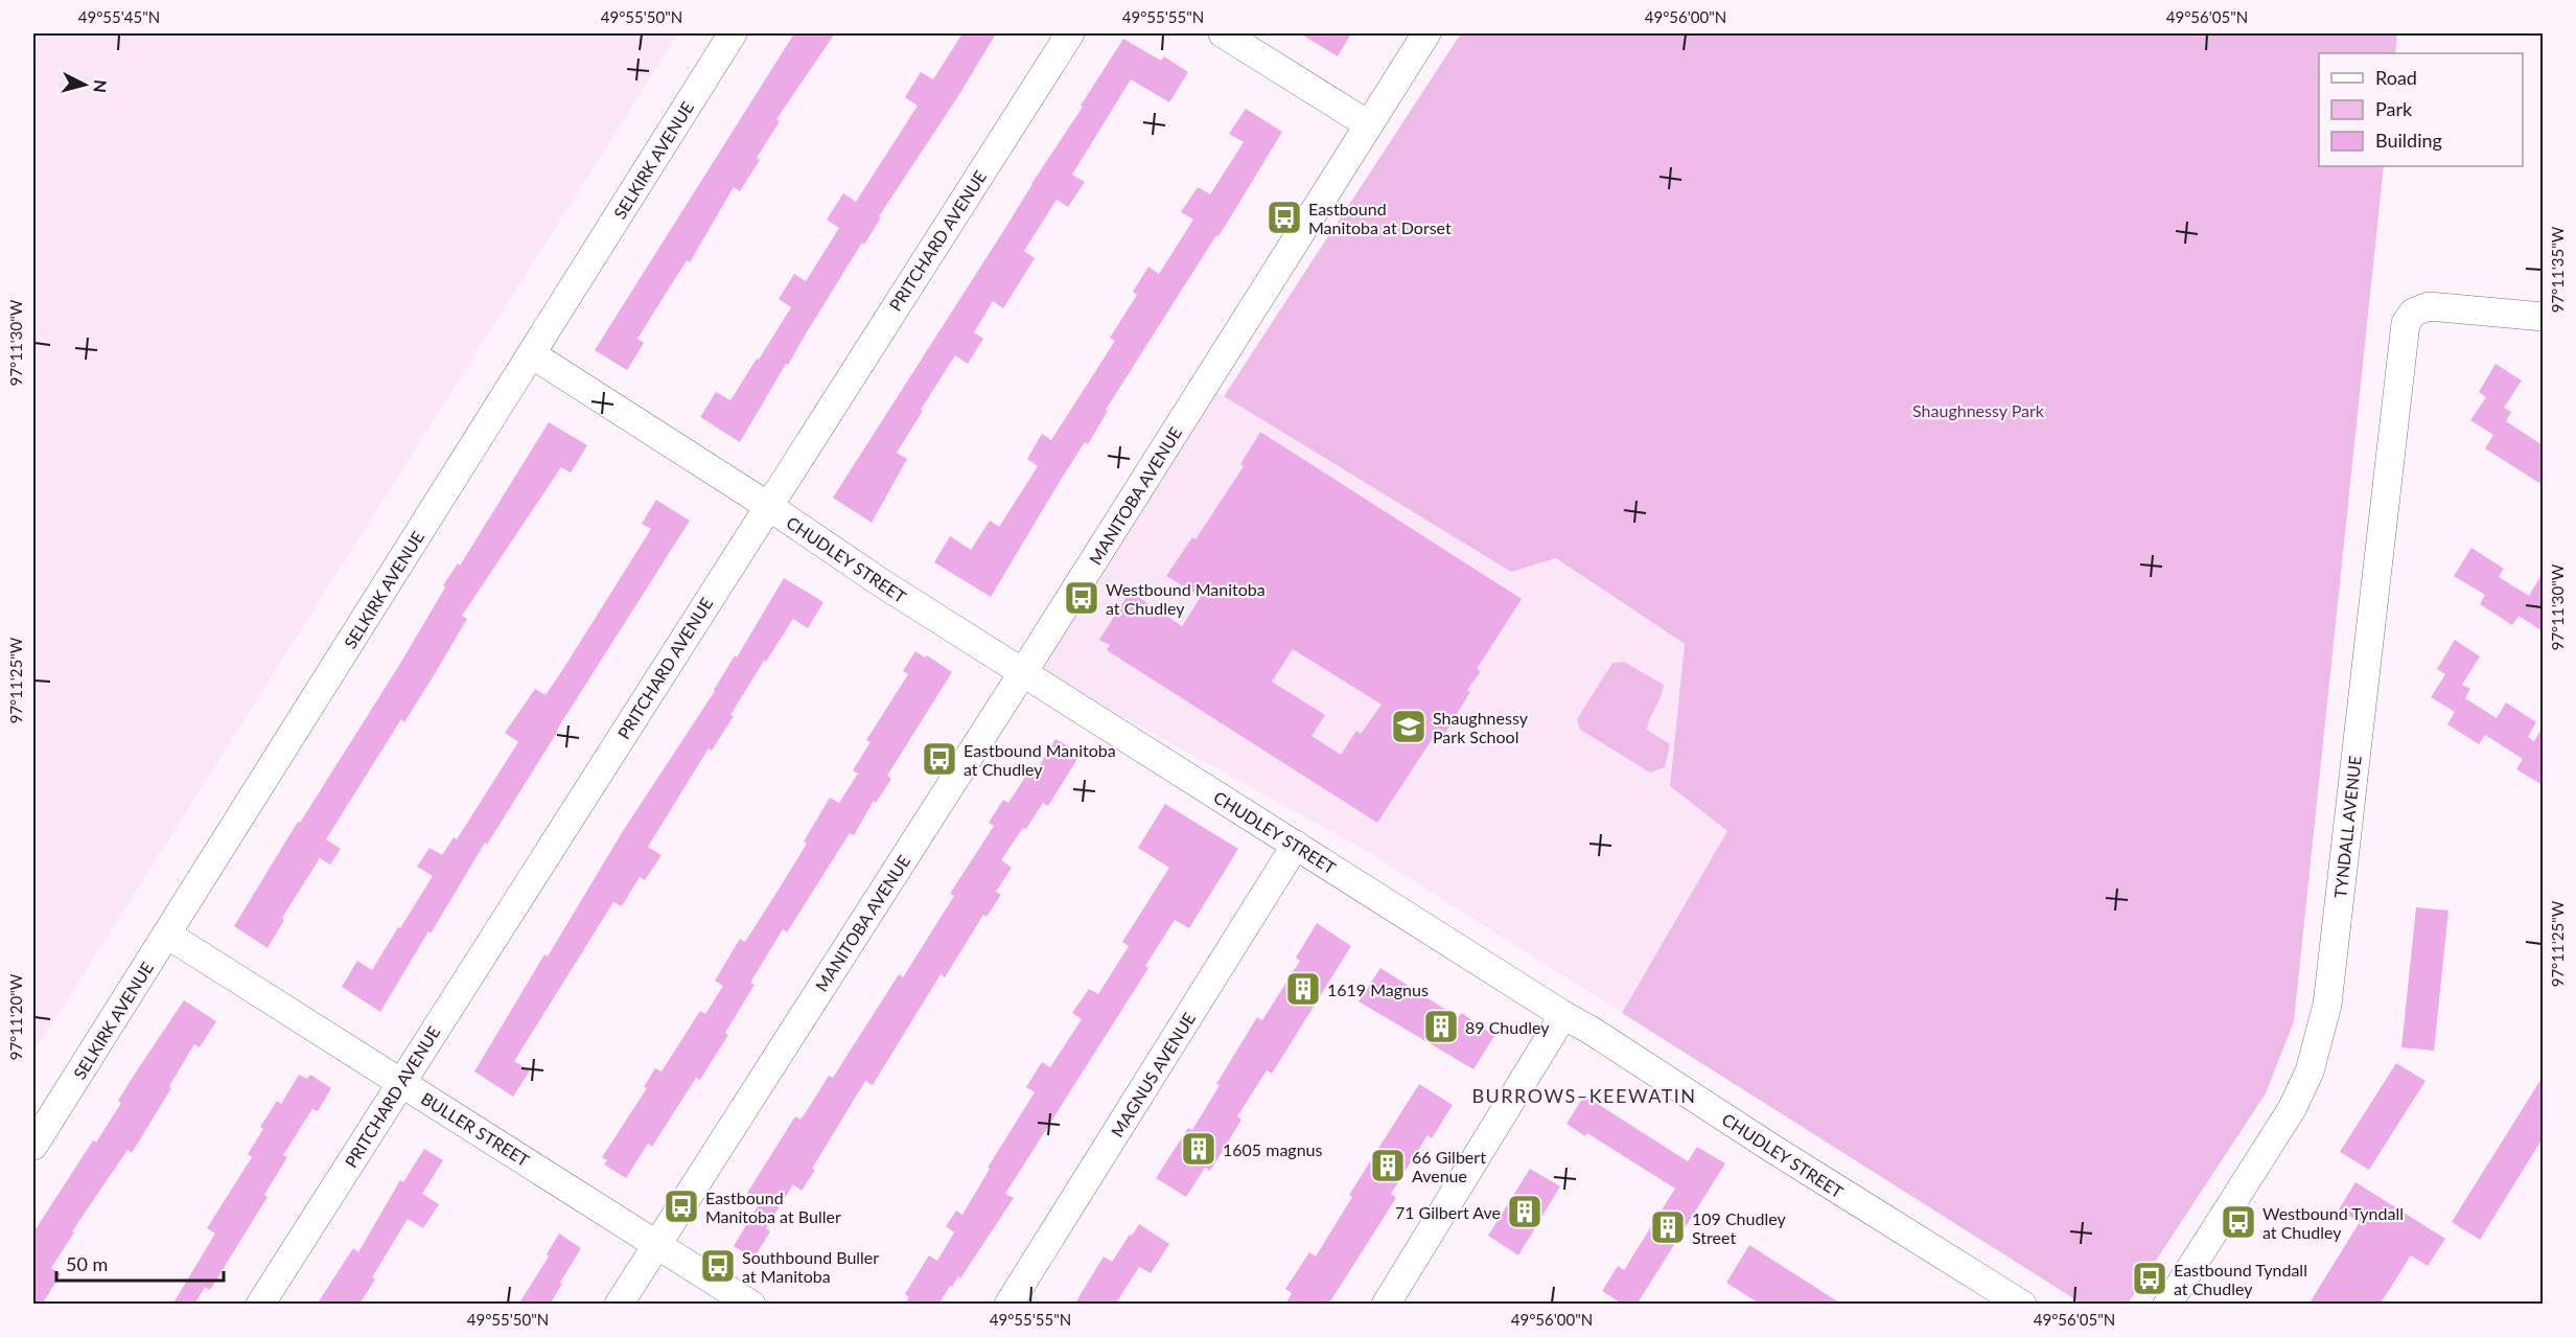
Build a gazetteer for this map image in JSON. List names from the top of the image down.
{
  "streets": {
    "street": [
      "SELKIRK AVENUE",
      "PRITCHARD AVENUE",
      "MANITOBA AVENUE",
      "CHUDLEY STREET",
      "TYNDALL AVENUE",
      "MAGNUS AVENUE",
      "BULLER STREET"
    ]
  },
  "crossings": [
    ["SELKIRK AVENUE", "CHUDLEY STREET"],
    ["SELKIRK AVENUE", "BULLER STREET"],
    ["PRITCHARD AVENUE", "CHUDLEY STREET"],
    ["PRITCHARD AVENUE", "BULLER STREET"],
    ["MANITOBA AVENUE", "CHUDLEY STREET"],
    ["MANITOBA AVENUE", "BULLER STREET"],
    ["CHUDLEY STREET", "MAGNUS AVENUE"]
  ],
  "districts": ["BURROWS–KEEWATIN"],
  "parks": ["Shaughnessy Park"],
  "places": {
    "bus stop": [
      "Eastbound Manitoba at Dorset",
      "Westbound Manitoba at Chudley",
      "Eastbound Manitoba at Chudley",
      "Eastbound Manitoba at Buller",
      "Westbound Tyndall at Chudley",
      "Southbound Buller at Manitoba",
      "Eastbound Tyndall at Chudley"
    ],
    "school or university": ["Shaughnessy Park School"],
    "building": [
      "1619 Magnus",
      "89 Chudley",
      "1605 magnus",
      "66 Gilbert Avenue",
      "71 Gilbert Ave",
      "109 Chudley Street"
    ]
  },
  "legend": ["Road", "Park", "Building"],
  "scale_bar": "50 m",
  "north": "right",
  "coordinates": [
    "49°55'45\"N",
    "49°55'50\"N",
    "49°55'55\"N",
    "49°56'00\"N",
    "49°56'05\"N",
    "97°11'35\"W",
    "97°11'30\"W",
    "97°11'25\"W",
    "97°11'20\"W"
  ]
}
